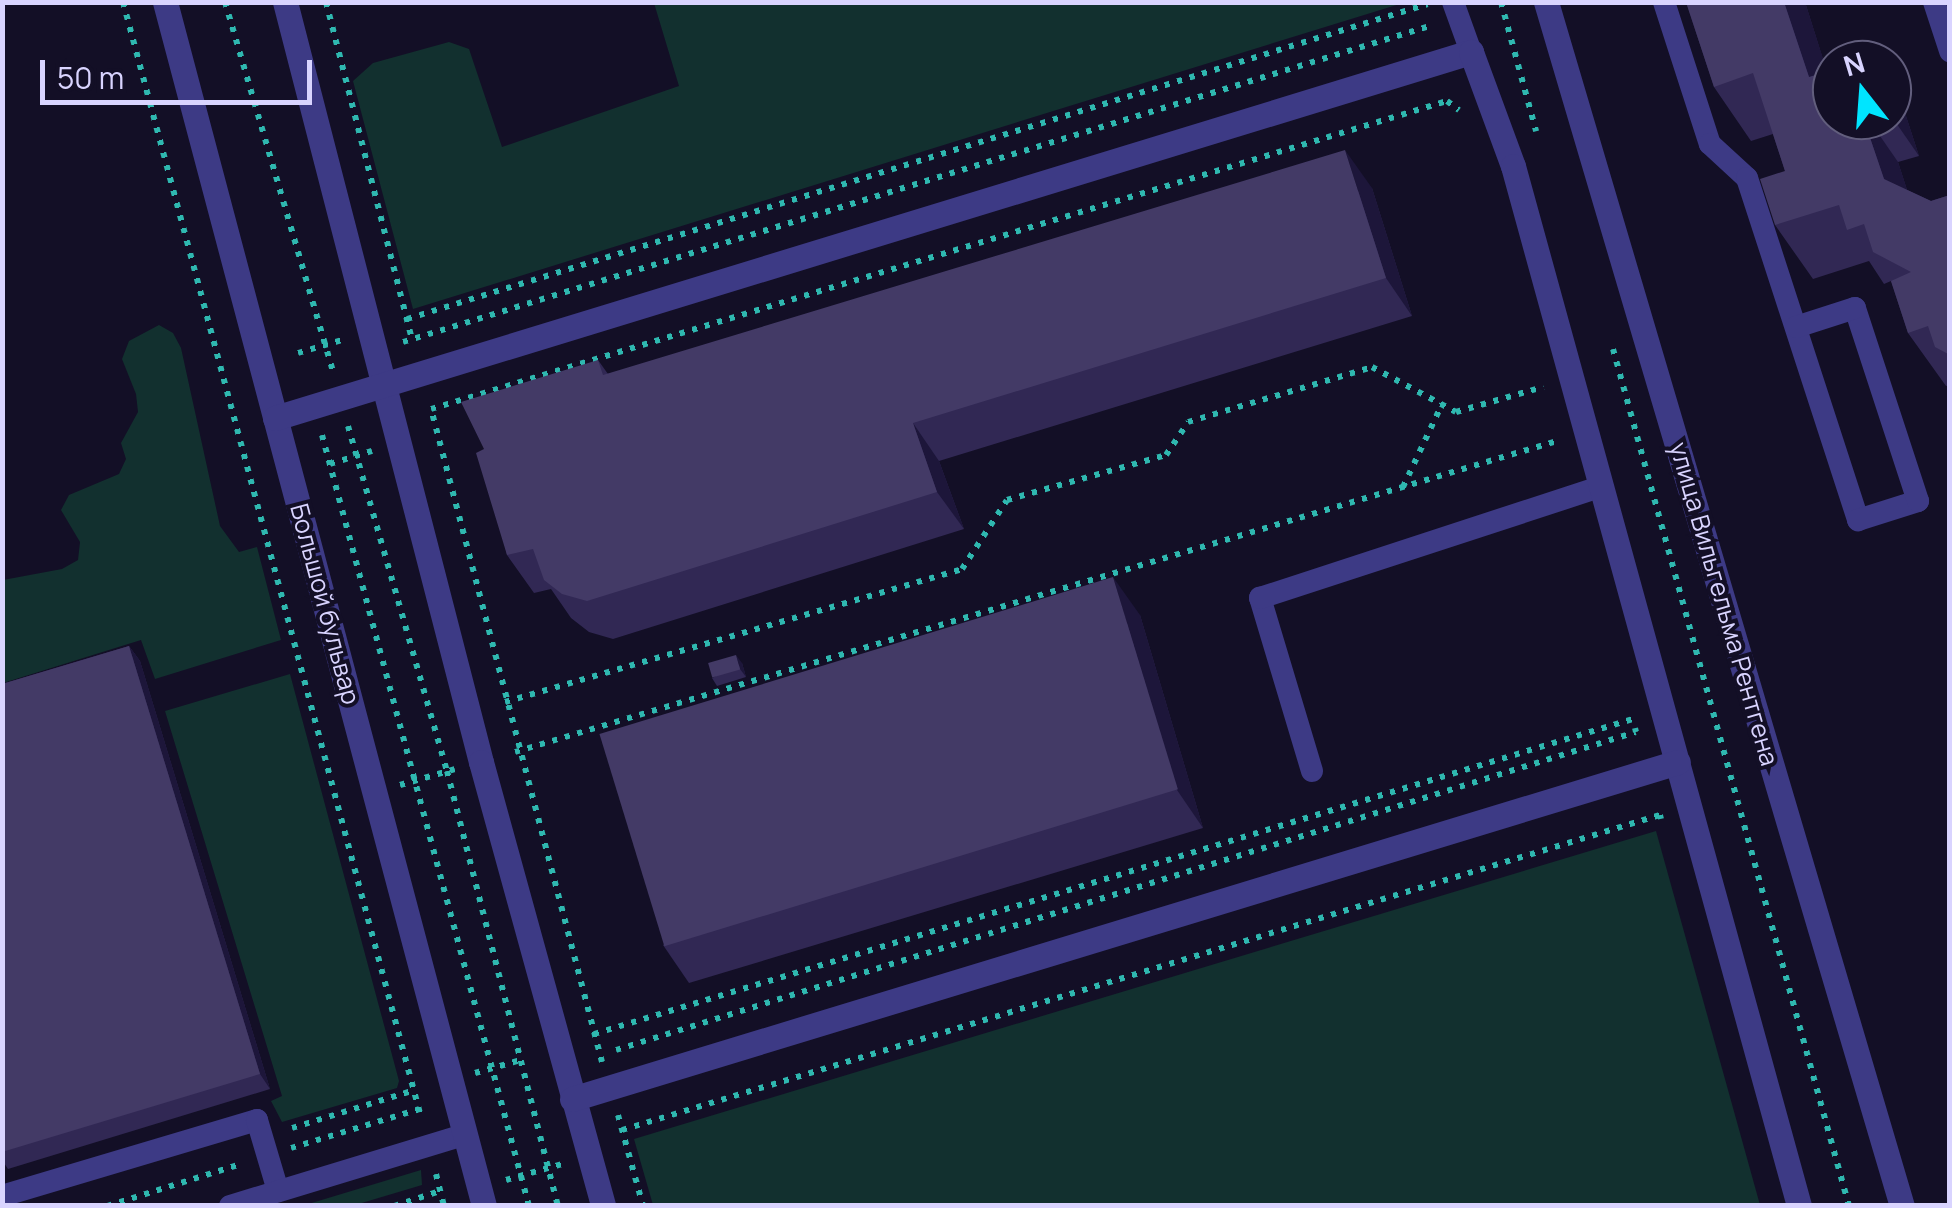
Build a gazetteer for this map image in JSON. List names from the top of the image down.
{
  "streets": {
    "street": ["Большой бульвар", "улица Вильгельма Рентгена"]
  },
  "scale_bar": "50 m",
  "north": "top"
}
